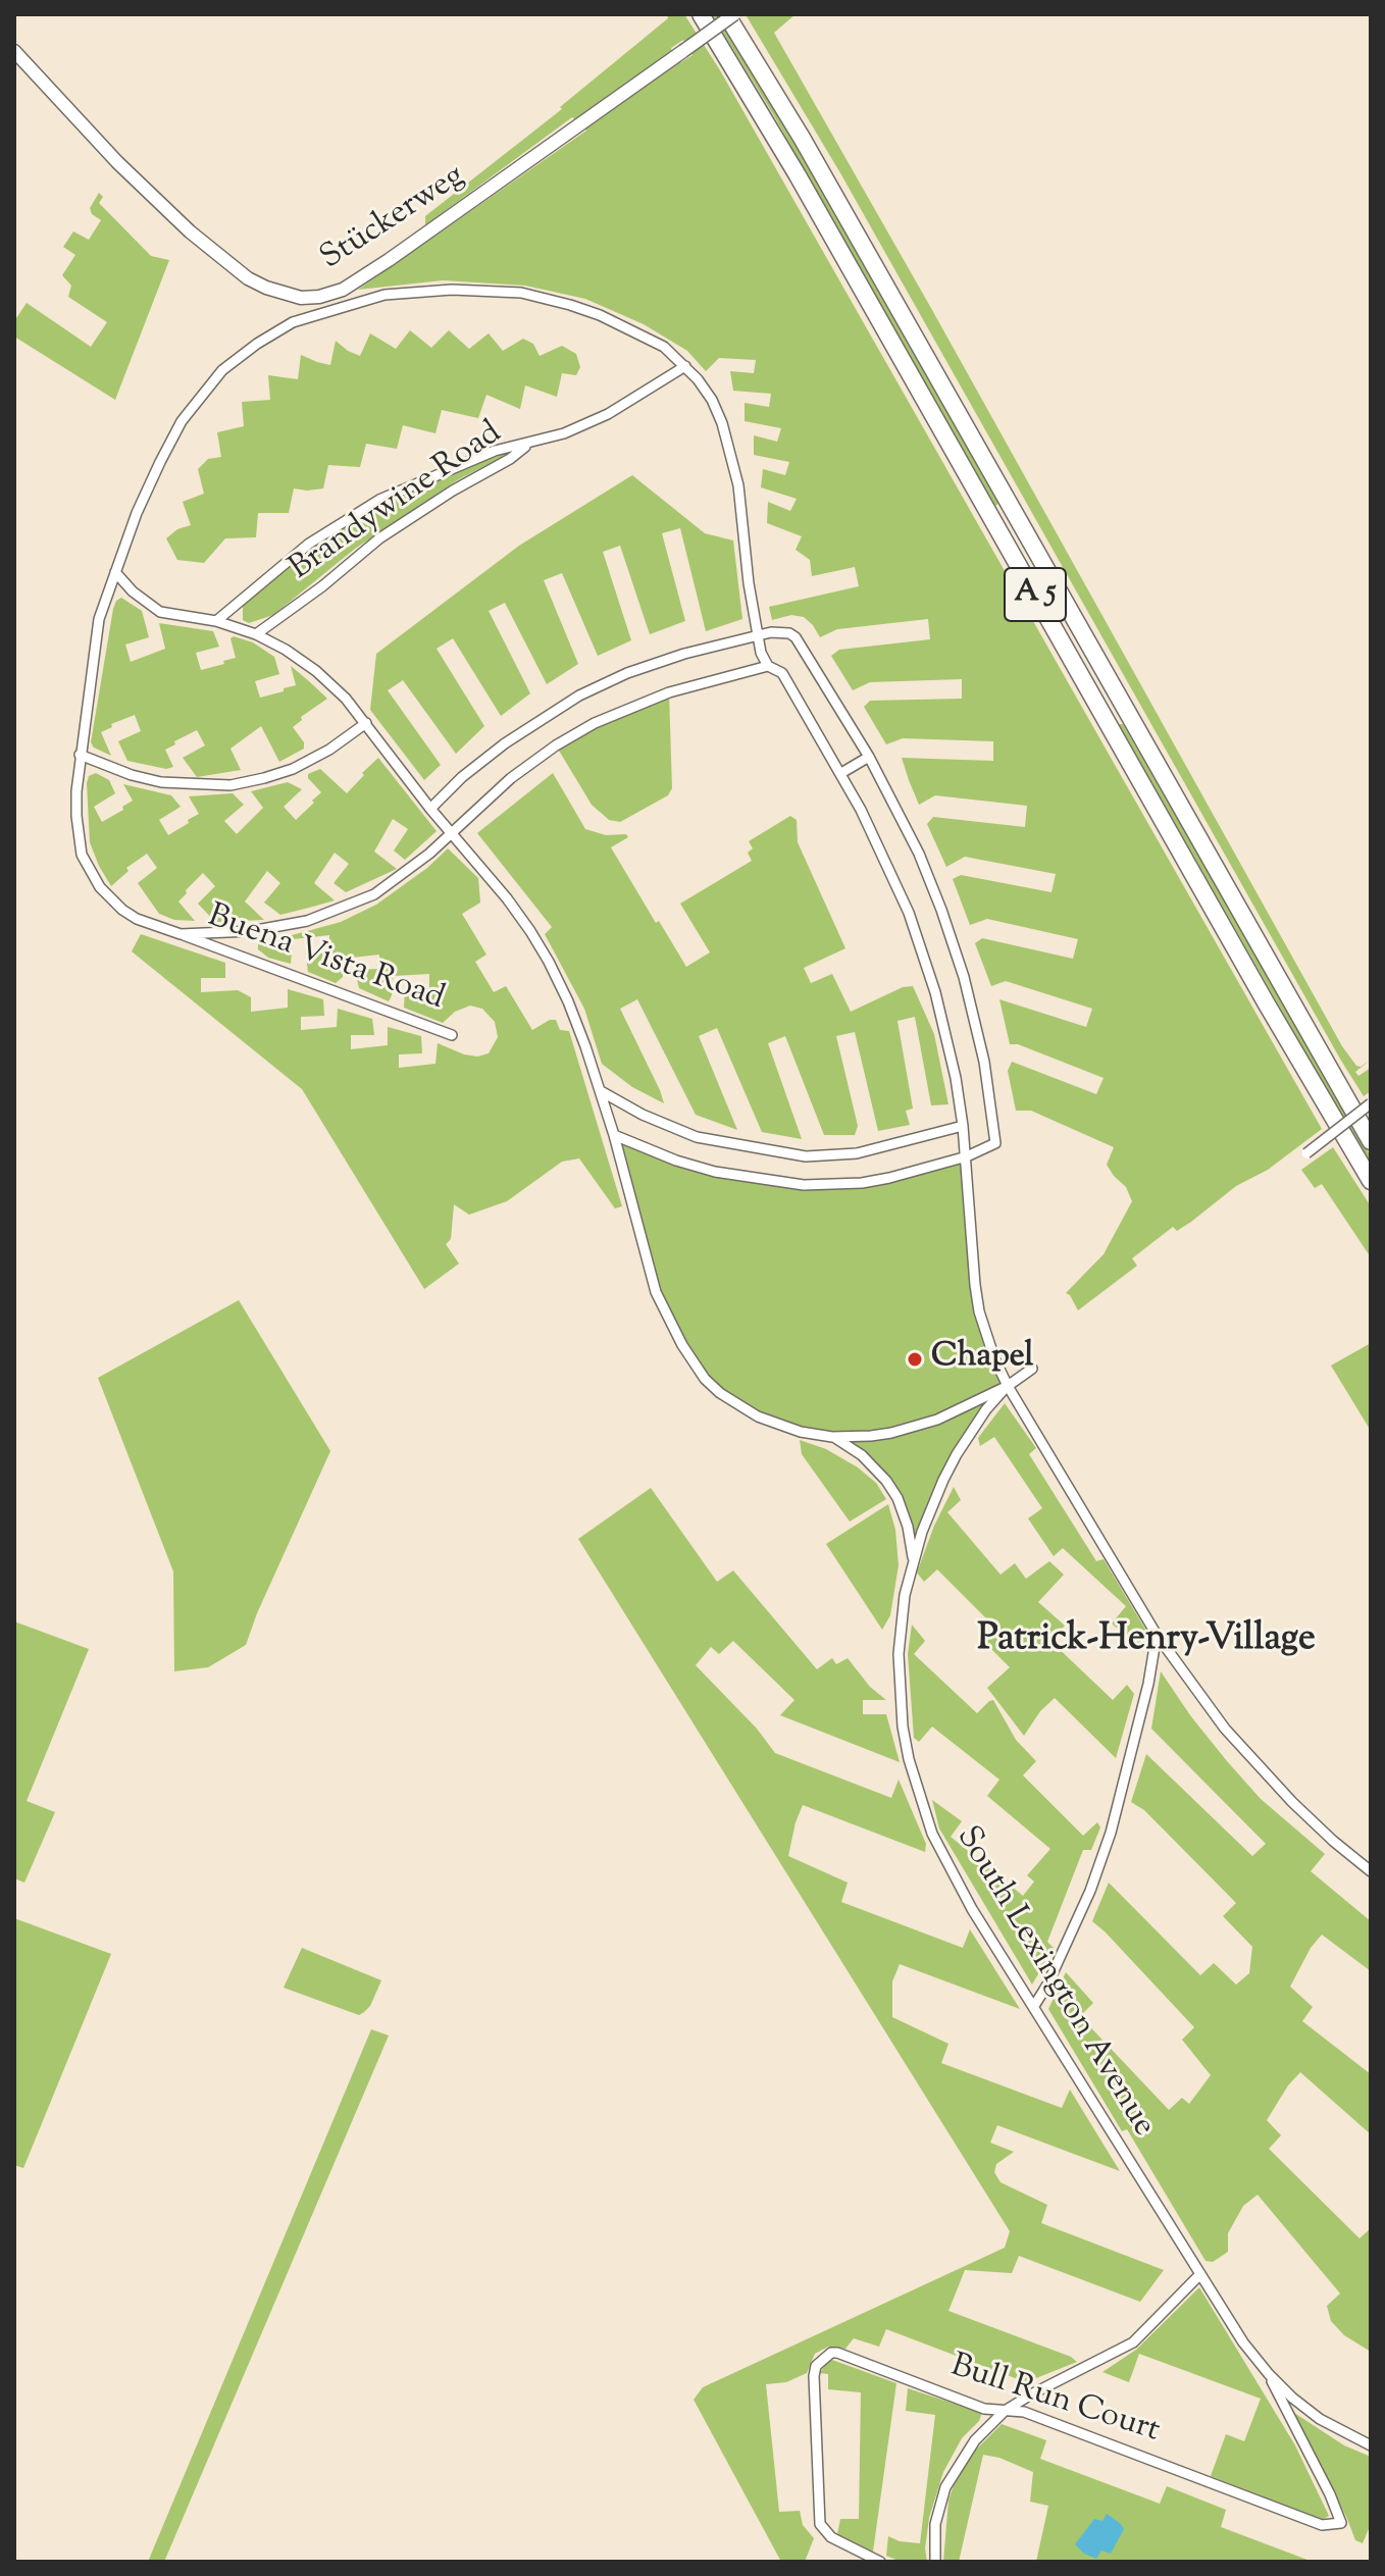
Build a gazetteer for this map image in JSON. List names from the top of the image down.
{
  "streets": {
    "highway": ["A 5"],
    "street": [
      "Stückerweg",
      "Brandywine Road",
      "Buena Vista Road",
      "South Lexington Avenue",
      "Bull Run Court"
    ]
  },
  "crossings": [
    ["Brandywine Road", "Buena Vista Road"],
    ["South Lexington Avenue", "Bull Run Court"]
  ],
  "districts": ["Patrick-Henry-Village"],
  "places": ["Chapel"]
}
